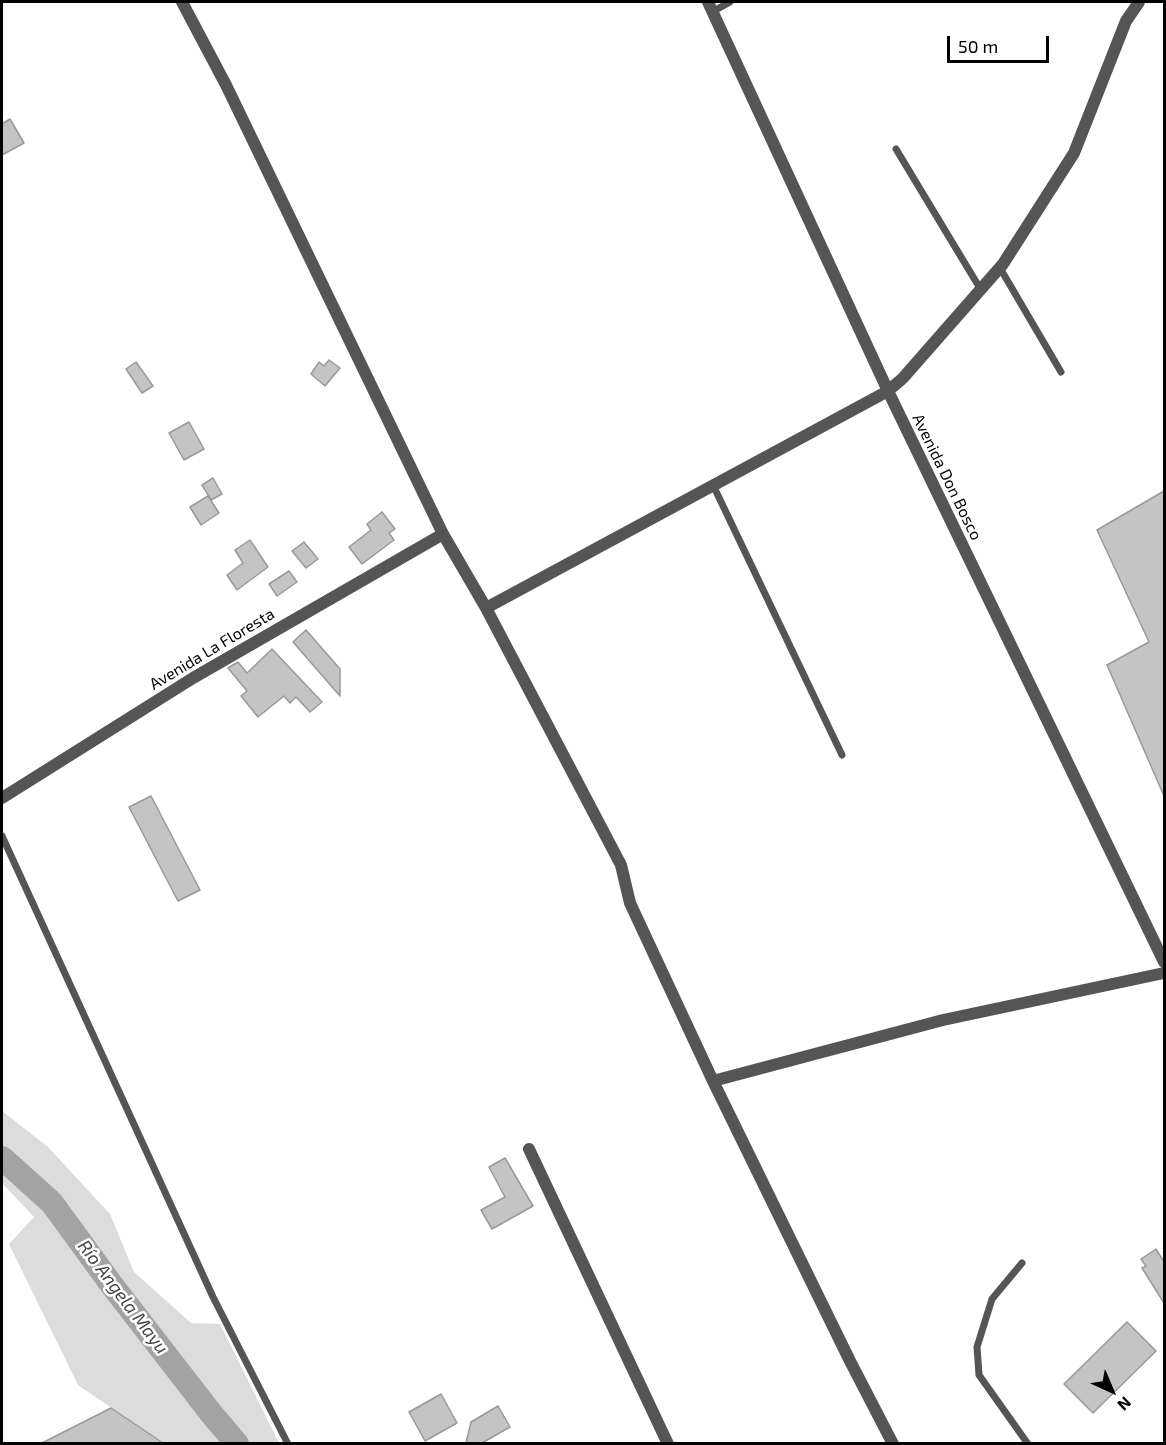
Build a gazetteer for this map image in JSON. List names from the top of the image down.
{
  "streets": {
    "street": ["Avenida Don Bosco", "Avenida La Floresta"]
  },
  "water": ["Río Angela Mayu"],
  "scale_bar": "50 m",
  "north": "bottom right"
}
